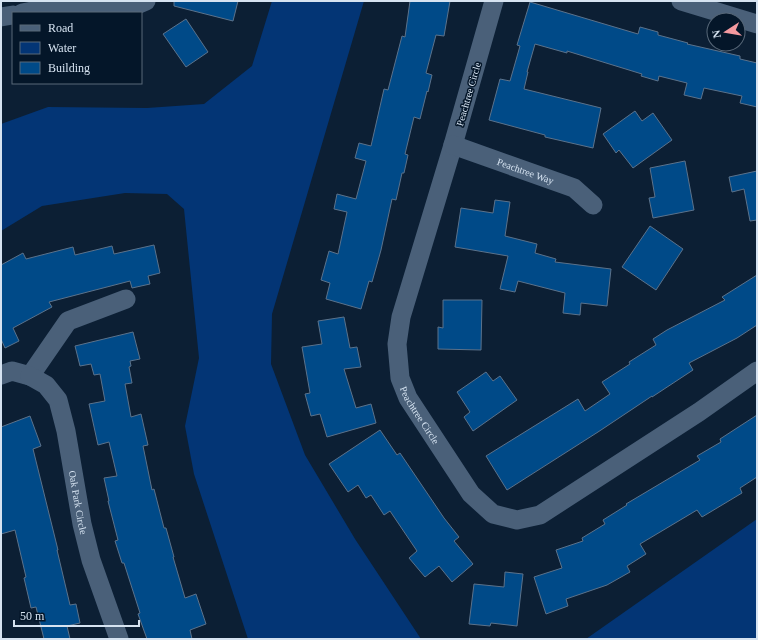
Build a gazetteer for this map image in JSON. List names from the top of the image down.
{
  "streets": {
    "street": ["Peachtree Circle", "Peachtree Way", "Oak Park Circle"]
  },
  "crossings": [
    ["Peachtree Circle", "Peachtree Way"]
  ],
  "legend": ["Road", "Water", "Building"],
  "scale_bar": "50 m",
  "north": "left"
}
